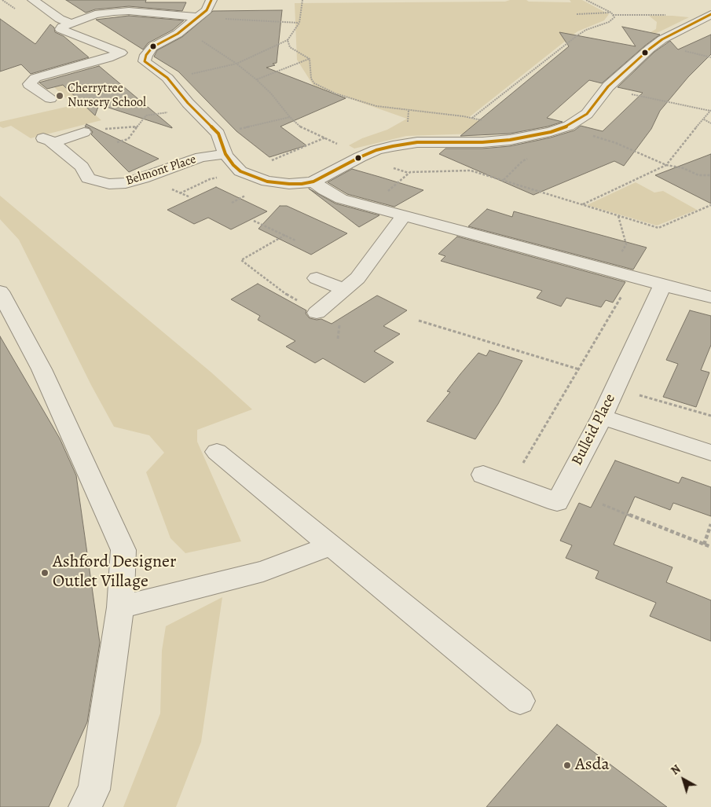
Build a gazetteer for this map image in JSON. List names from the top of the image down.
{
  "streets": {
    "street": ["Belmont Place", "Bulleid Place"]
  },
  "places": ["Cherrytree Nursery School", "Ashford Designer Outlet Village", "Asda"],
  "north": "top left"
}
